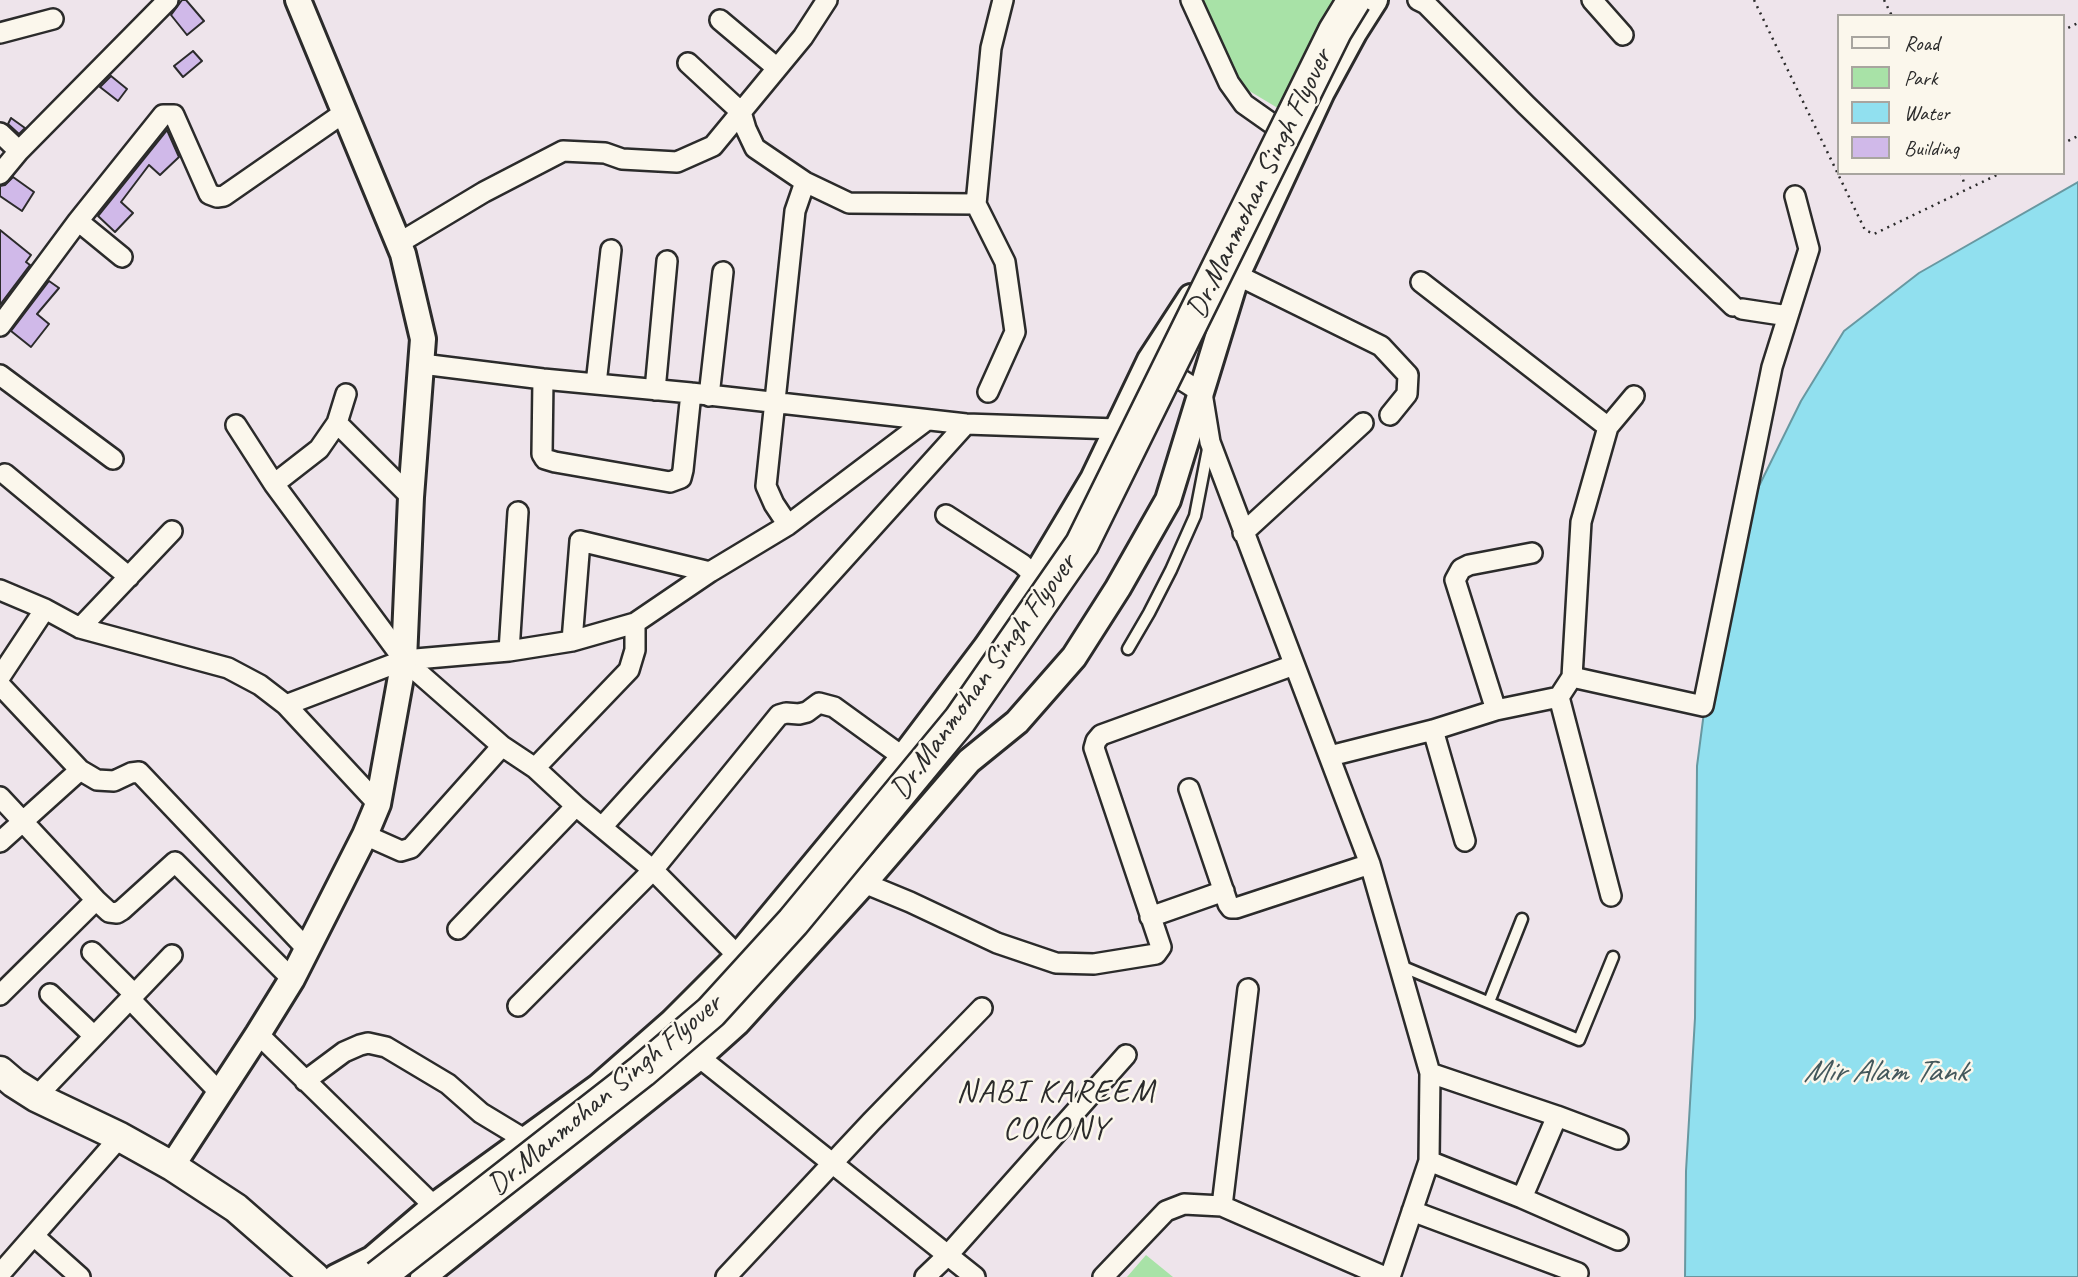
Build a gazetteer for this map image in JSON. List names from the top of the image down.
{
  "streets": {
    "highway": ["Dr.Manmohan Singh Flyover"]
  },
  "districts": ["NABI KAREEM COLONY"],
  "water": ["Mir Alam Tank"],
  "legend": [
    "Road",
    "Park",
    "Water",
    "Building"
  ]
}
